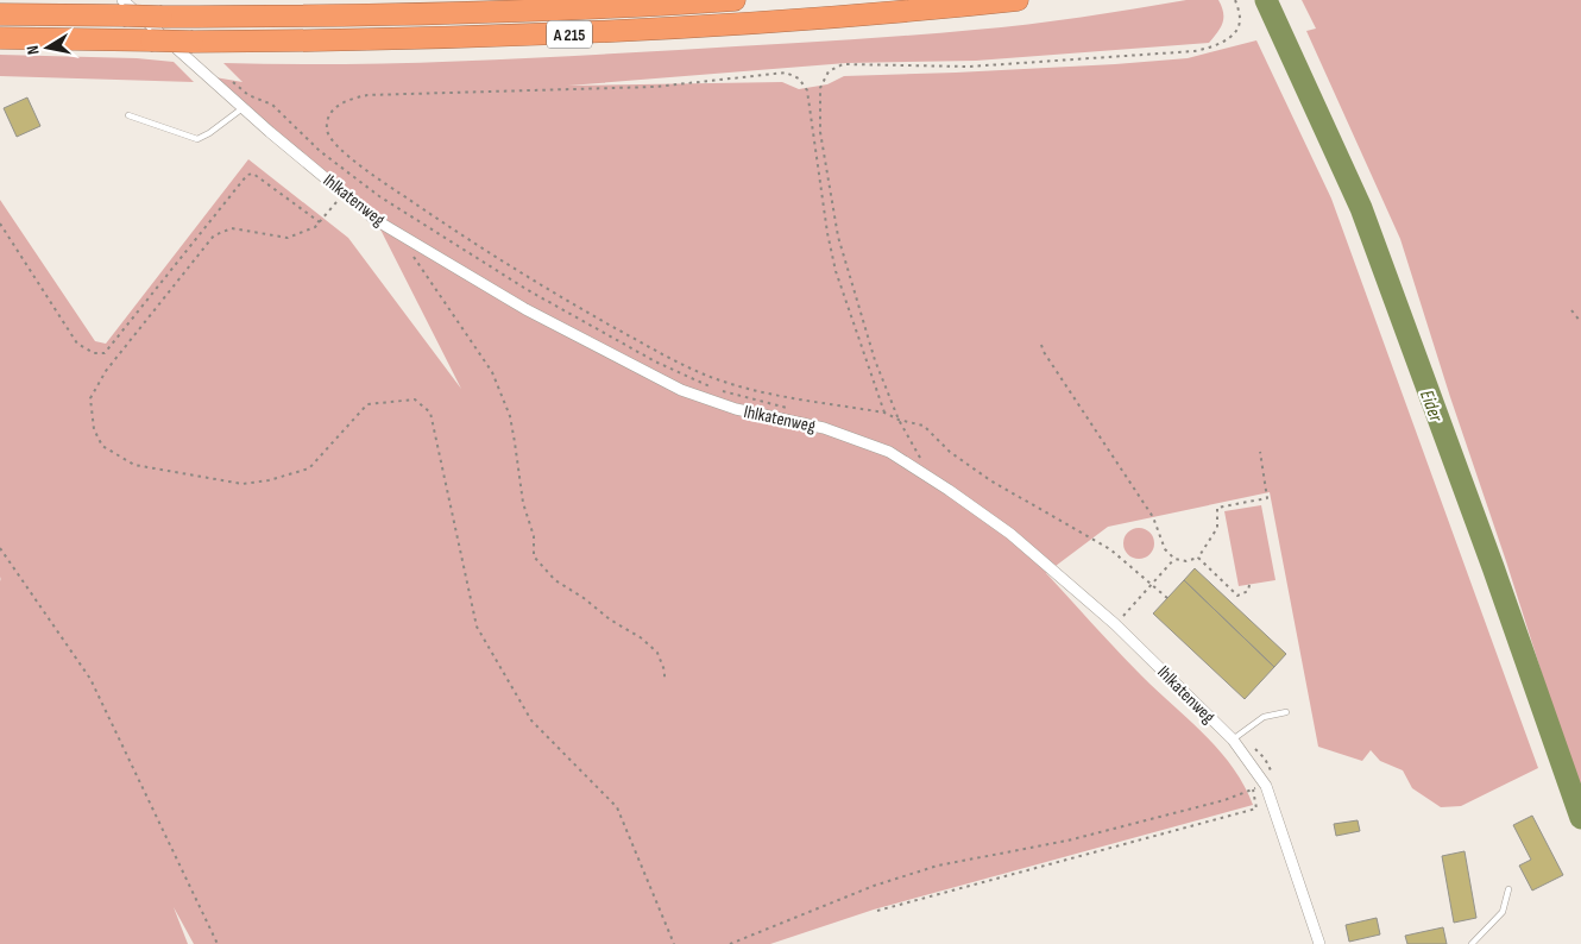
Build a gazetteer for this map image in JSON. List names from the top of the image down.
{
  "streets": {
    "highway": ["A 215"],
    "street": ["Ihlkatenweg"]
  },
  "crossings": [
    ["A 215", "Ihlkatenweg"]
  ],
  "water": ["Eider"],
  "north": "left"
}
